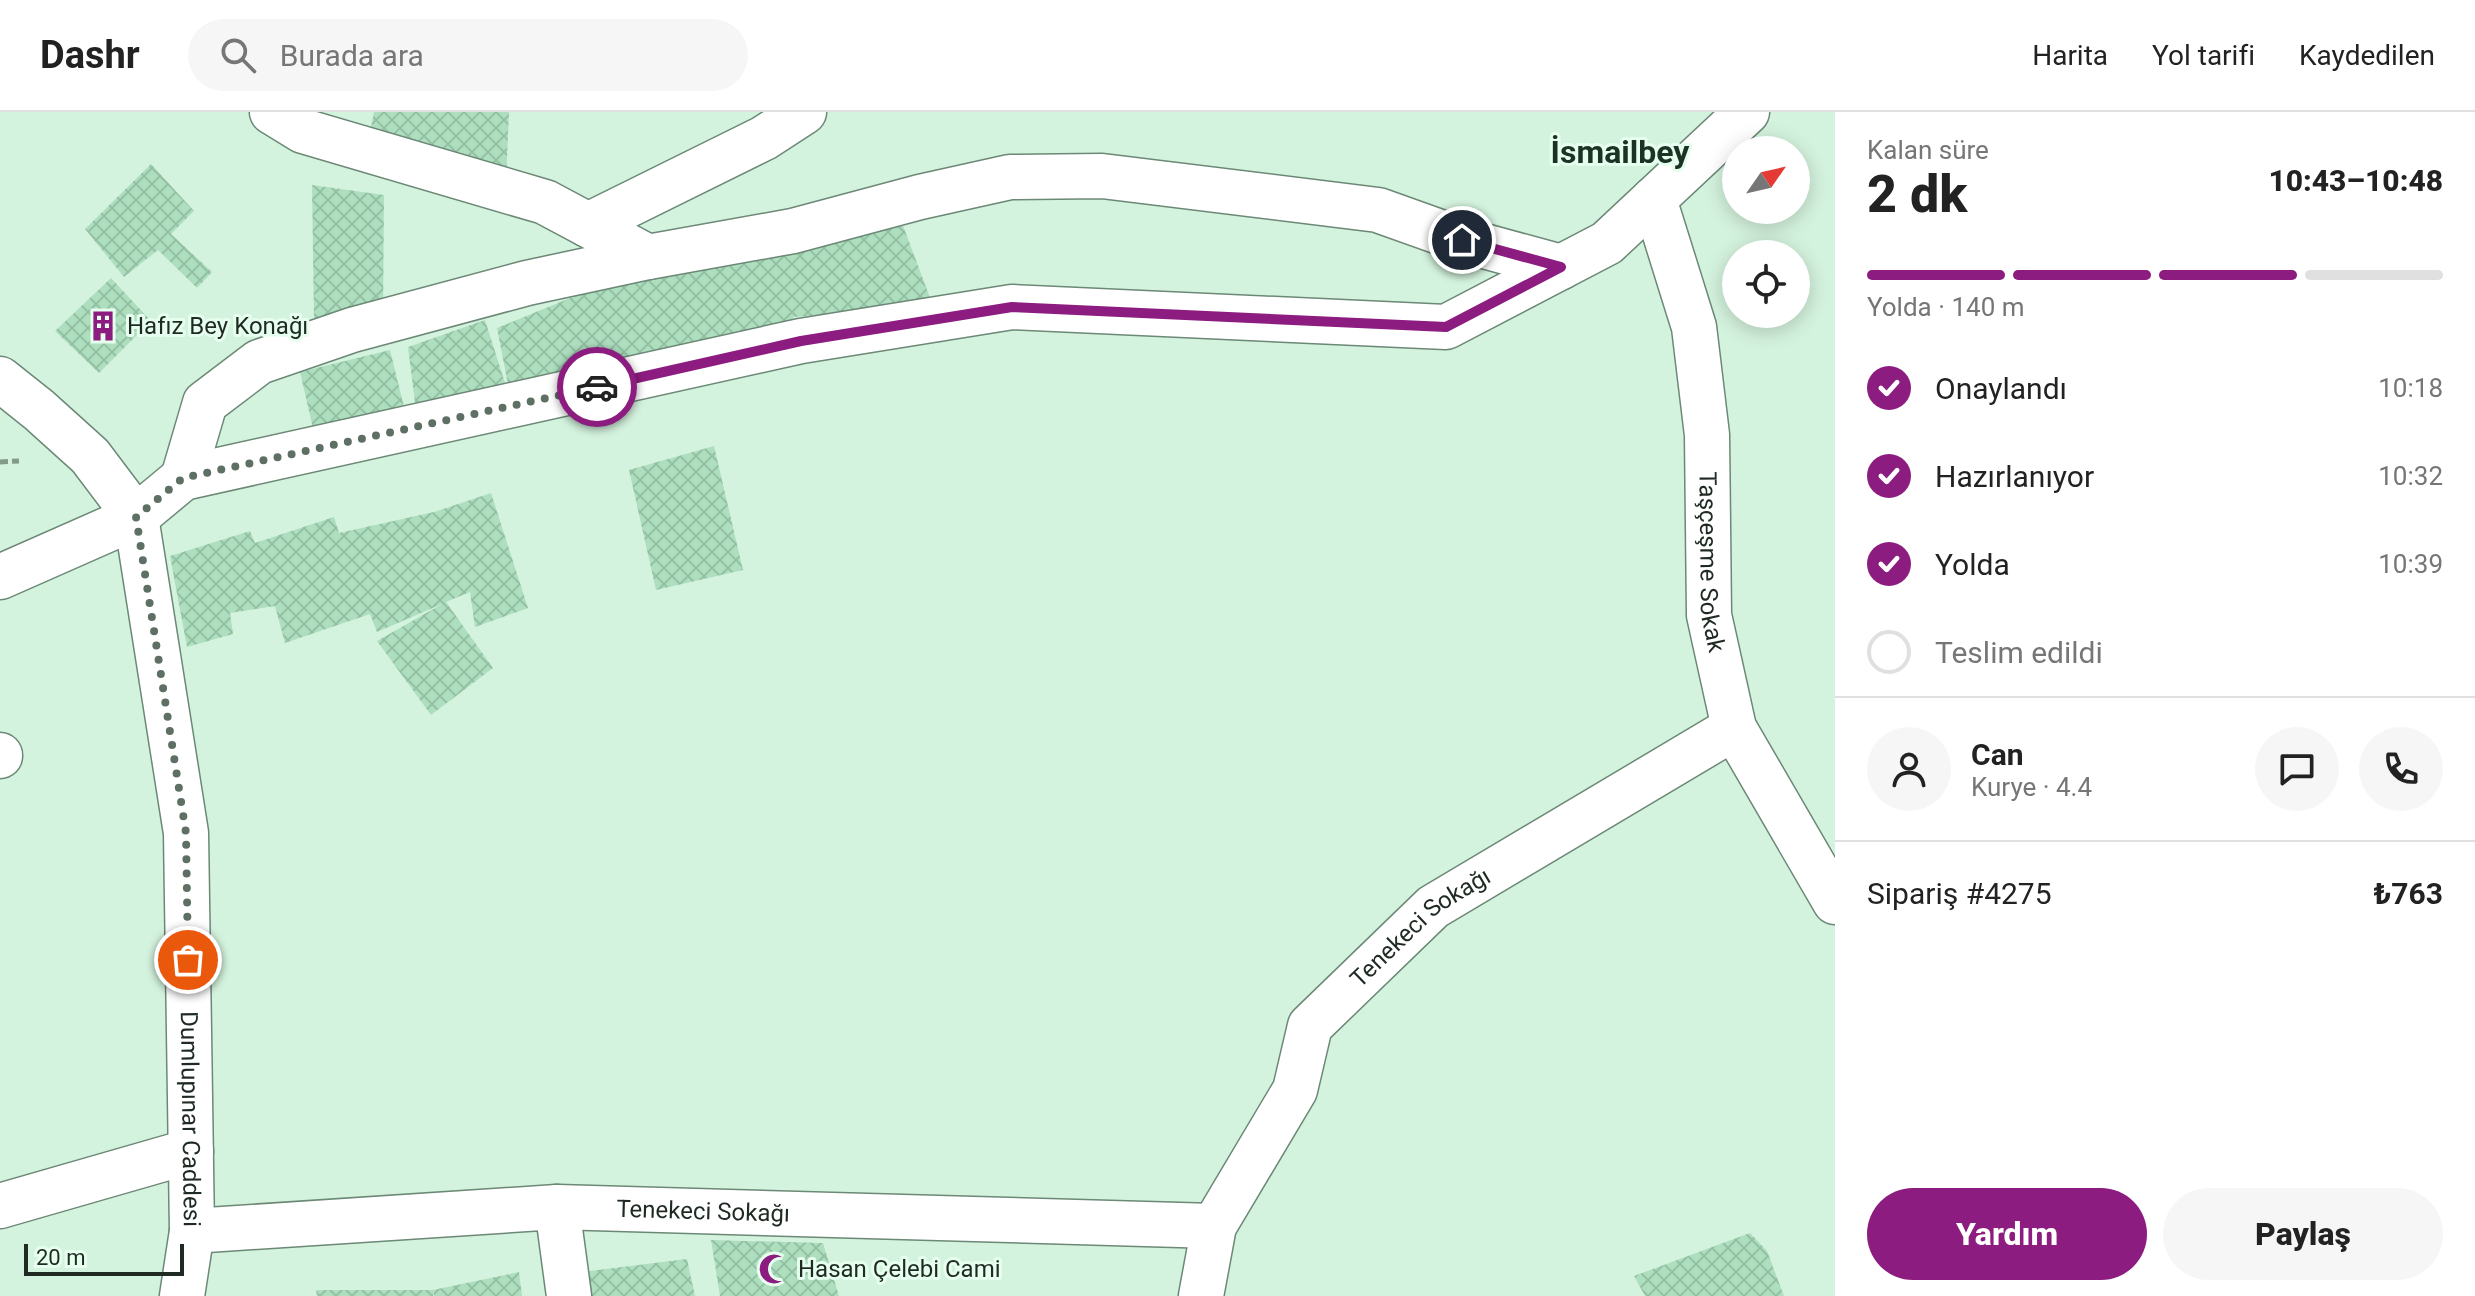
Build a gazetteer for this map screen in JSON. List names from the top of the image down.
{
  "streets": {
    "street": ["Taşçeşme Sokak", "Tenekeci Sokağı", "Dumlupınar Caddesi"]
  },
  "crossings": [
    ["Taşçeşme Sokak", "Tenekeci Sokağı"],
    ["Tenekeci Sokağı", "Dumlupınar Caddesi"]
  ],
  "districts": ["İsmailbey"],
  "places": {
    "building": ["Hafız Bey Konağı"],
    "mosque": ["Hasan Çelebi Cami"]
  },
  "scale_bar": "20 m",
  "north": "top right",
  "page": {
    "header": "Dashr",
    "search": "Burada ara",
    "nav": ["Harita", "Yol tarifi", "Kaydedilen"],
    "heading": ["2 dk", "Kalan süre", "10:43–10:48"],
    "panel": [
      "Can",
      "Kurye · 4.4",
      "Sipariş #4275",
      "₺763"
    ],
    "bar": "Yolda · 140 m",
    "list": [
      ["Onaylandı", "10:18"],
      ["Hazırlanıyor", "10:32"],
      ["Yolda", "10:39"],
      "Teslim edildi"
    ],
    "buttons": ["Yardım", "Paylaş"],
    "scale": "20 m"
  }
}
